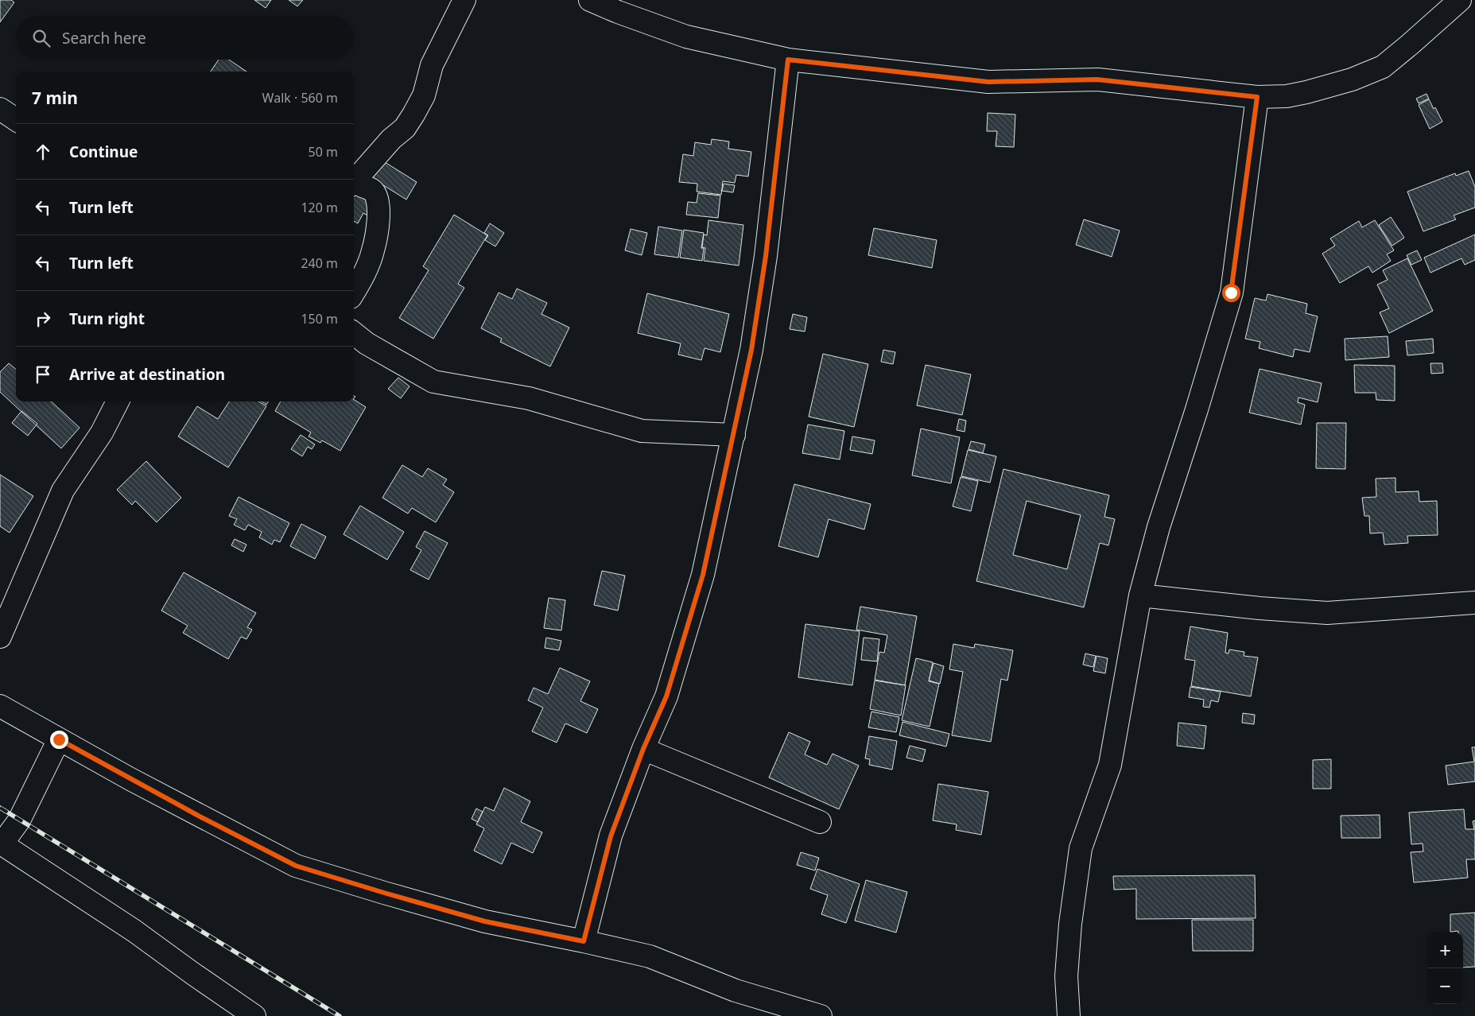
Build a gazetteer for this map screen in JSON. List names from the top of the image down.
{
  "page": {
    "search": "Search here",
    "heading": ["7 min", "Walk · 560 m"],
    "list": [
      ["Continue", "50 m"],
      ["Turn left", "120 m"],
      ["Turn left", "240 m"],
      ["Turn right", "150 m"],
      "Arrive at destination"
    ],
    "map_buttons": ["+", "−"]
  }
}
